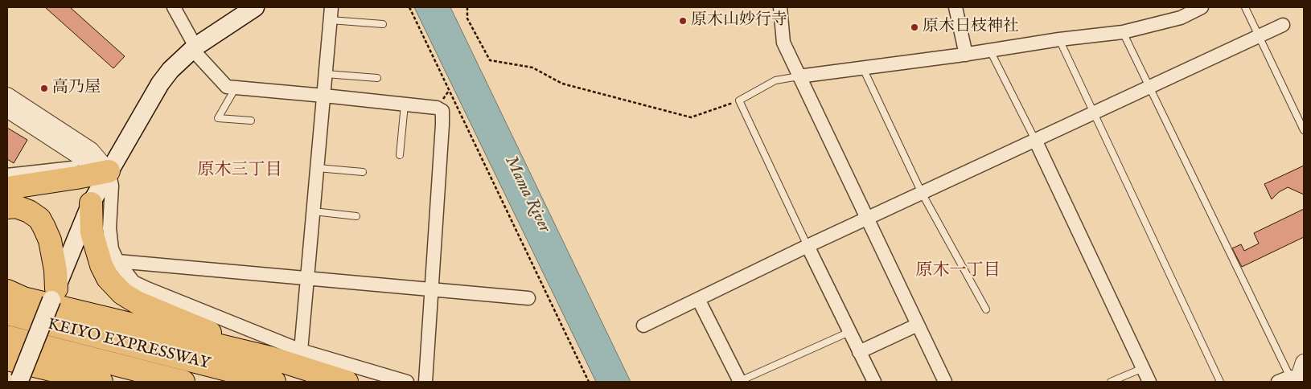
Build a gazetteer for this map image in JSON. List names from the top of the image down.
{
  "streets": {
    "highway": ["KEIYO EXPRESSWAY"]
  },
  "districts": ["原木三丁目", "原木一丁目"],
  "water": ["Mama River"],
  "places": ["原木山妙行寺", "原木日枝神社", "高乃屋"]
}
